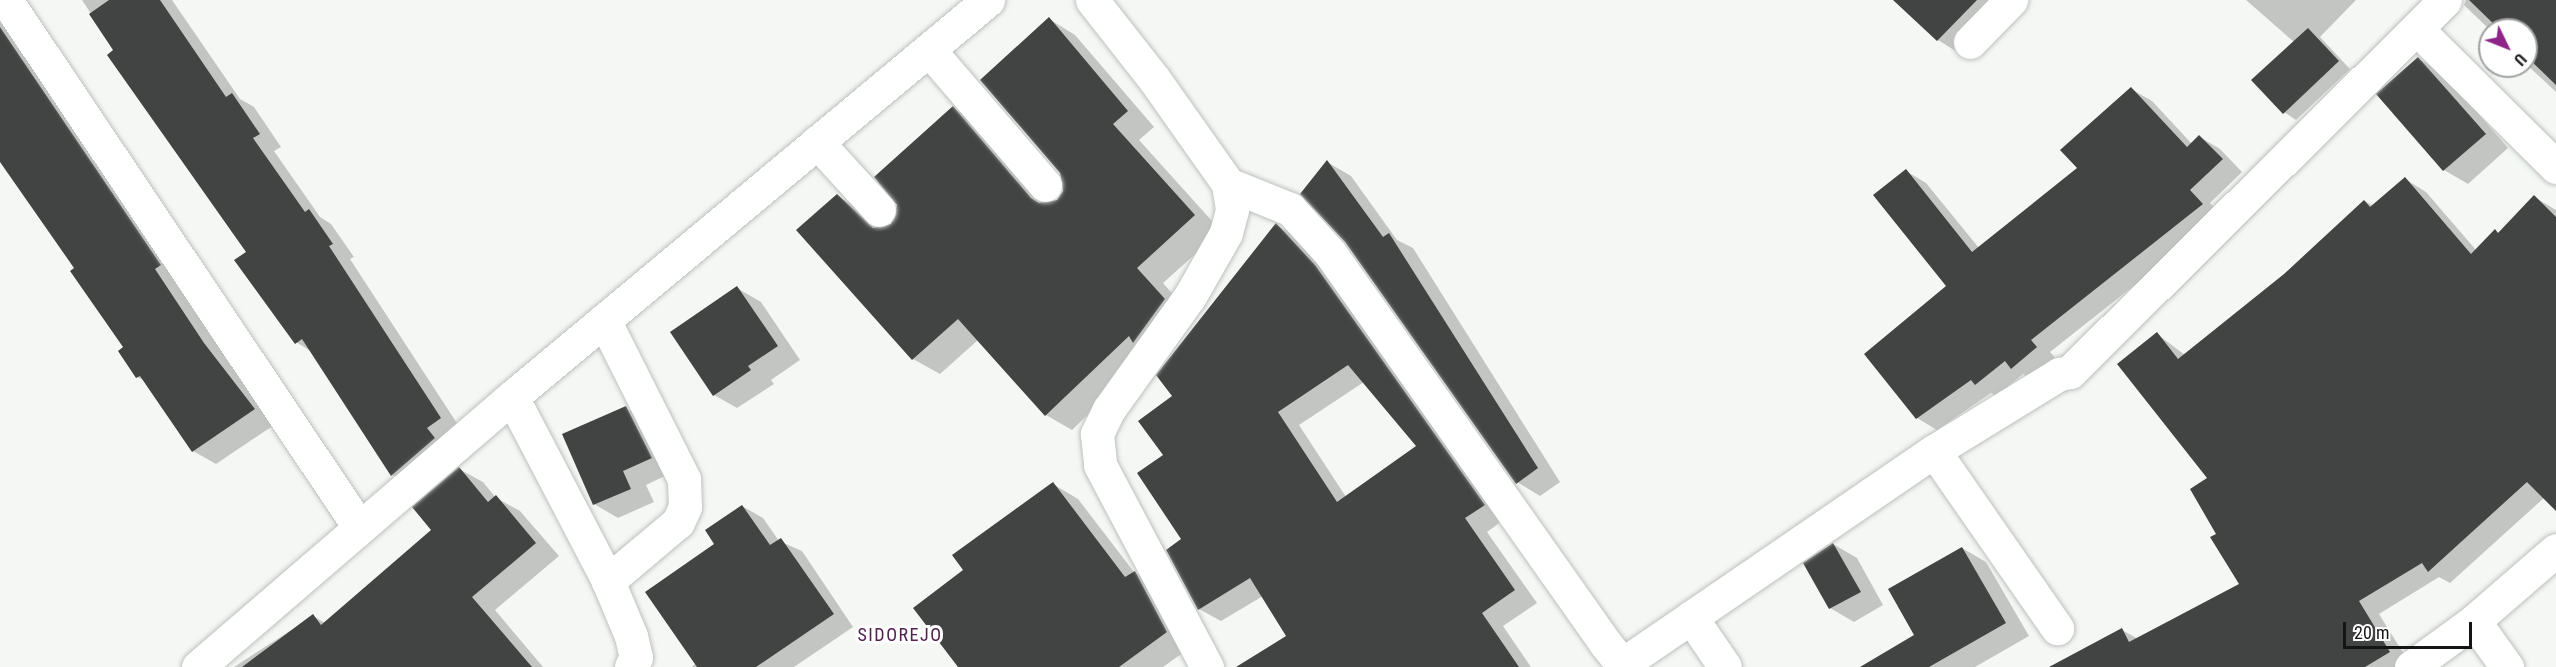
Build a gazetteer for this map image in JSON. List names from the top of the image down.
{
  "districts": ["SIDOREJO"],
  "scale_bar": "20 m",
  "north": "bottom right"
}
